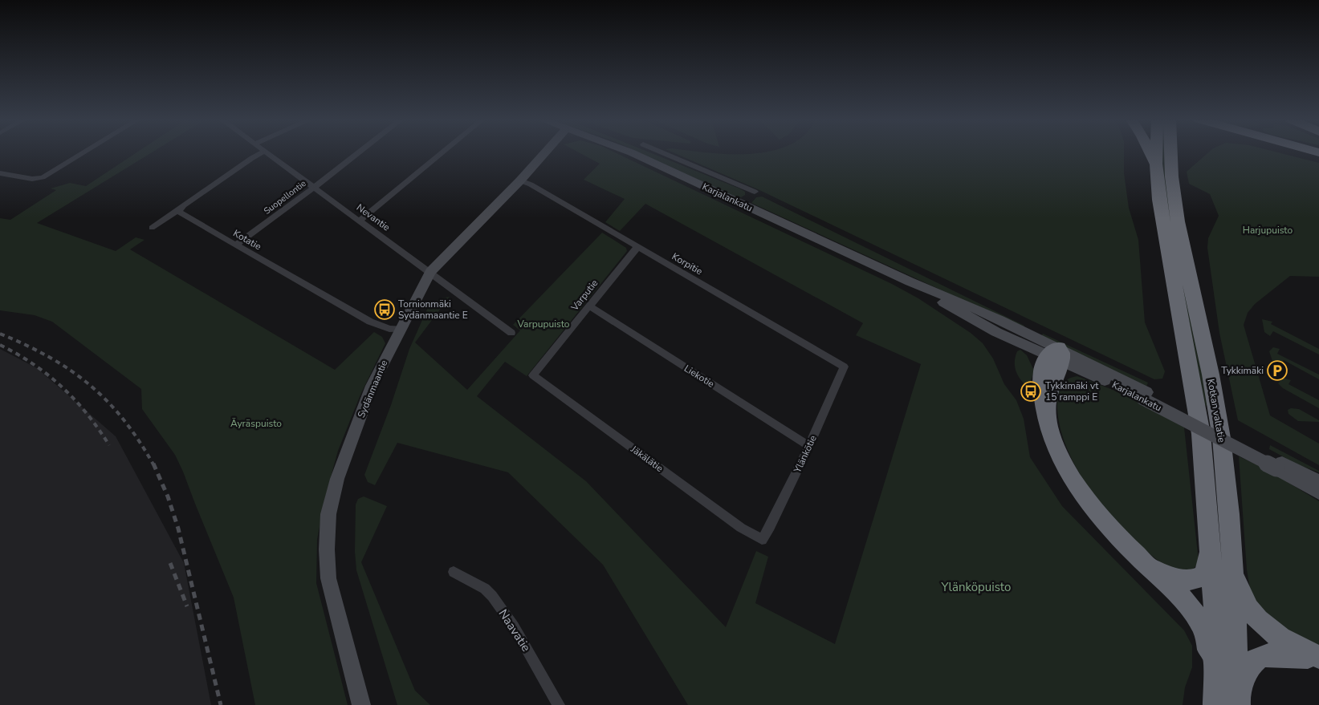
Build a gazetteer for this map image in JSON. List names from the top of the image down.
{
  "streets": {
    "highway": ["Kotkan valtatie"],
    "main road": ["Karjalankatu", "Sydänmaantie"],
    "street": [
      "Suopellontie",
      "Nevantie",
      "Kotatie",
      "Korpitie",
      "Varputie",
      "Liekotie",
      "Ylänkötie",
      "Jäkälätie",
      "Naavatie"
    ]
  },
  "crossings": [
    ["Suopellontie", "Nevantie"],
    ["Suopellontie", "Kotatie"],
    ["Nevantie", "Sydänmaantie"],
    ["Kotatie", "Sydänmaantie"],
    ["Korpitie", "Varputie"],
    ["Korpitie", "Sydänmaantie"],
    ["Korpitie", "Ylänkötie"],
    ["Varputie", "Liekotie"],
    ["Varputie", "Jäkälätie"],
    ["Liekotie", "Ylänkötie"],
    ["Ylänkötie", "Jäkälätie"]
  ],
  "parks": [
    "Harjupuisto",
    "Varpupuisto",
    "Äyräspuisto",
    "Ylänköpuisto"
  ],
  "places": {
    "bus stop": ["Tornionmäki Sydänmaantie E", "Tykkimäki vt 15 ramppi E"],
    "parking": ["Tykkimäki"]
  }
}
